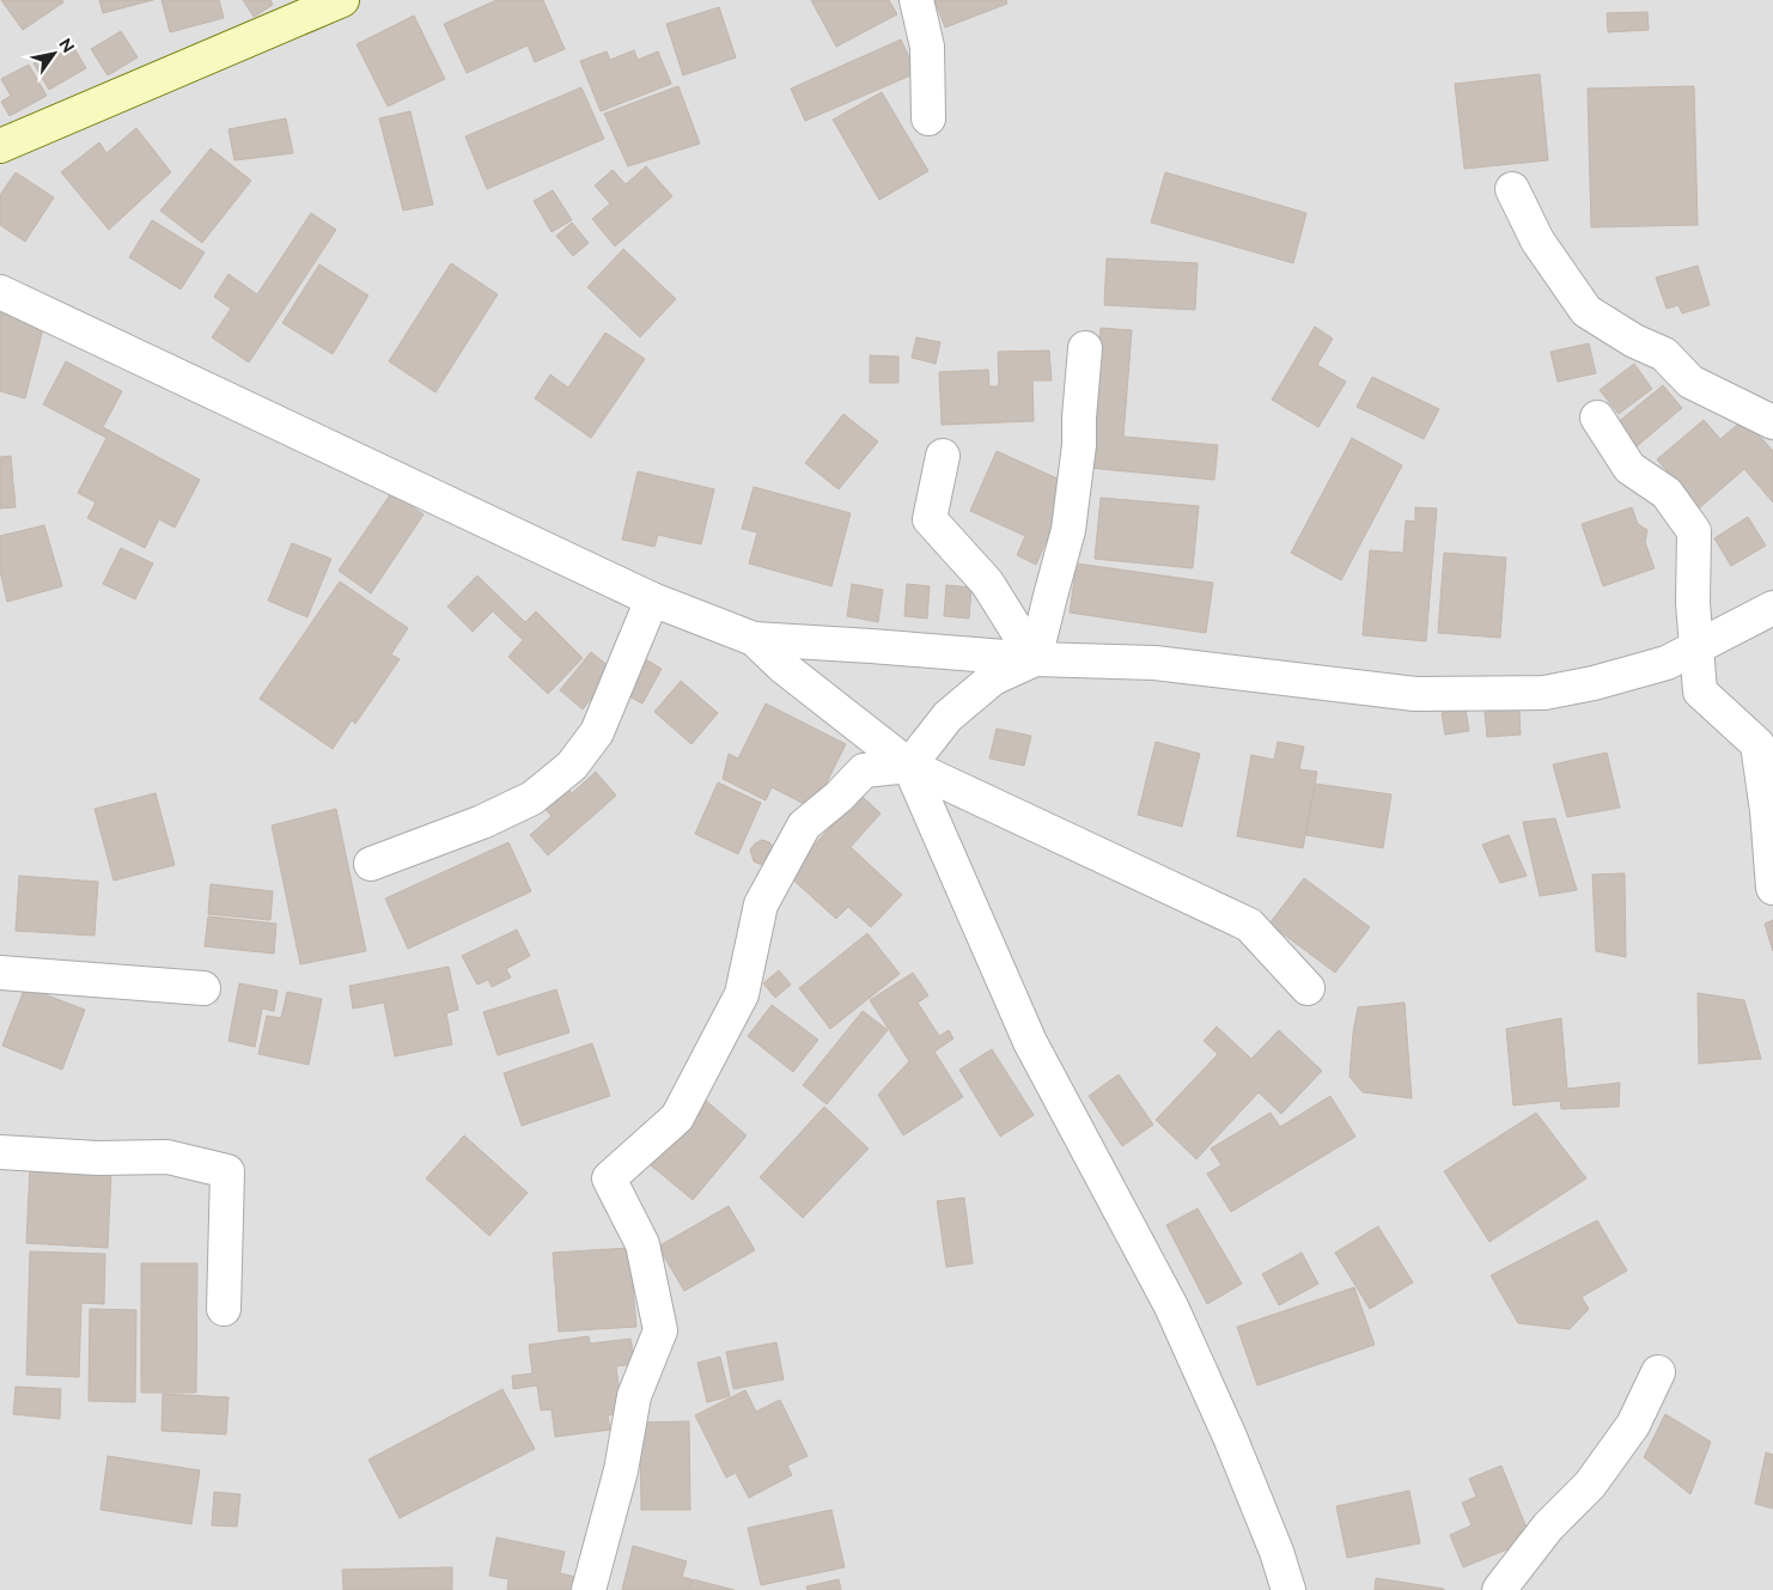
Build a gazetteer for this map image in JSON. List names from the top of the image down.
{
  "north": "top right"
}
